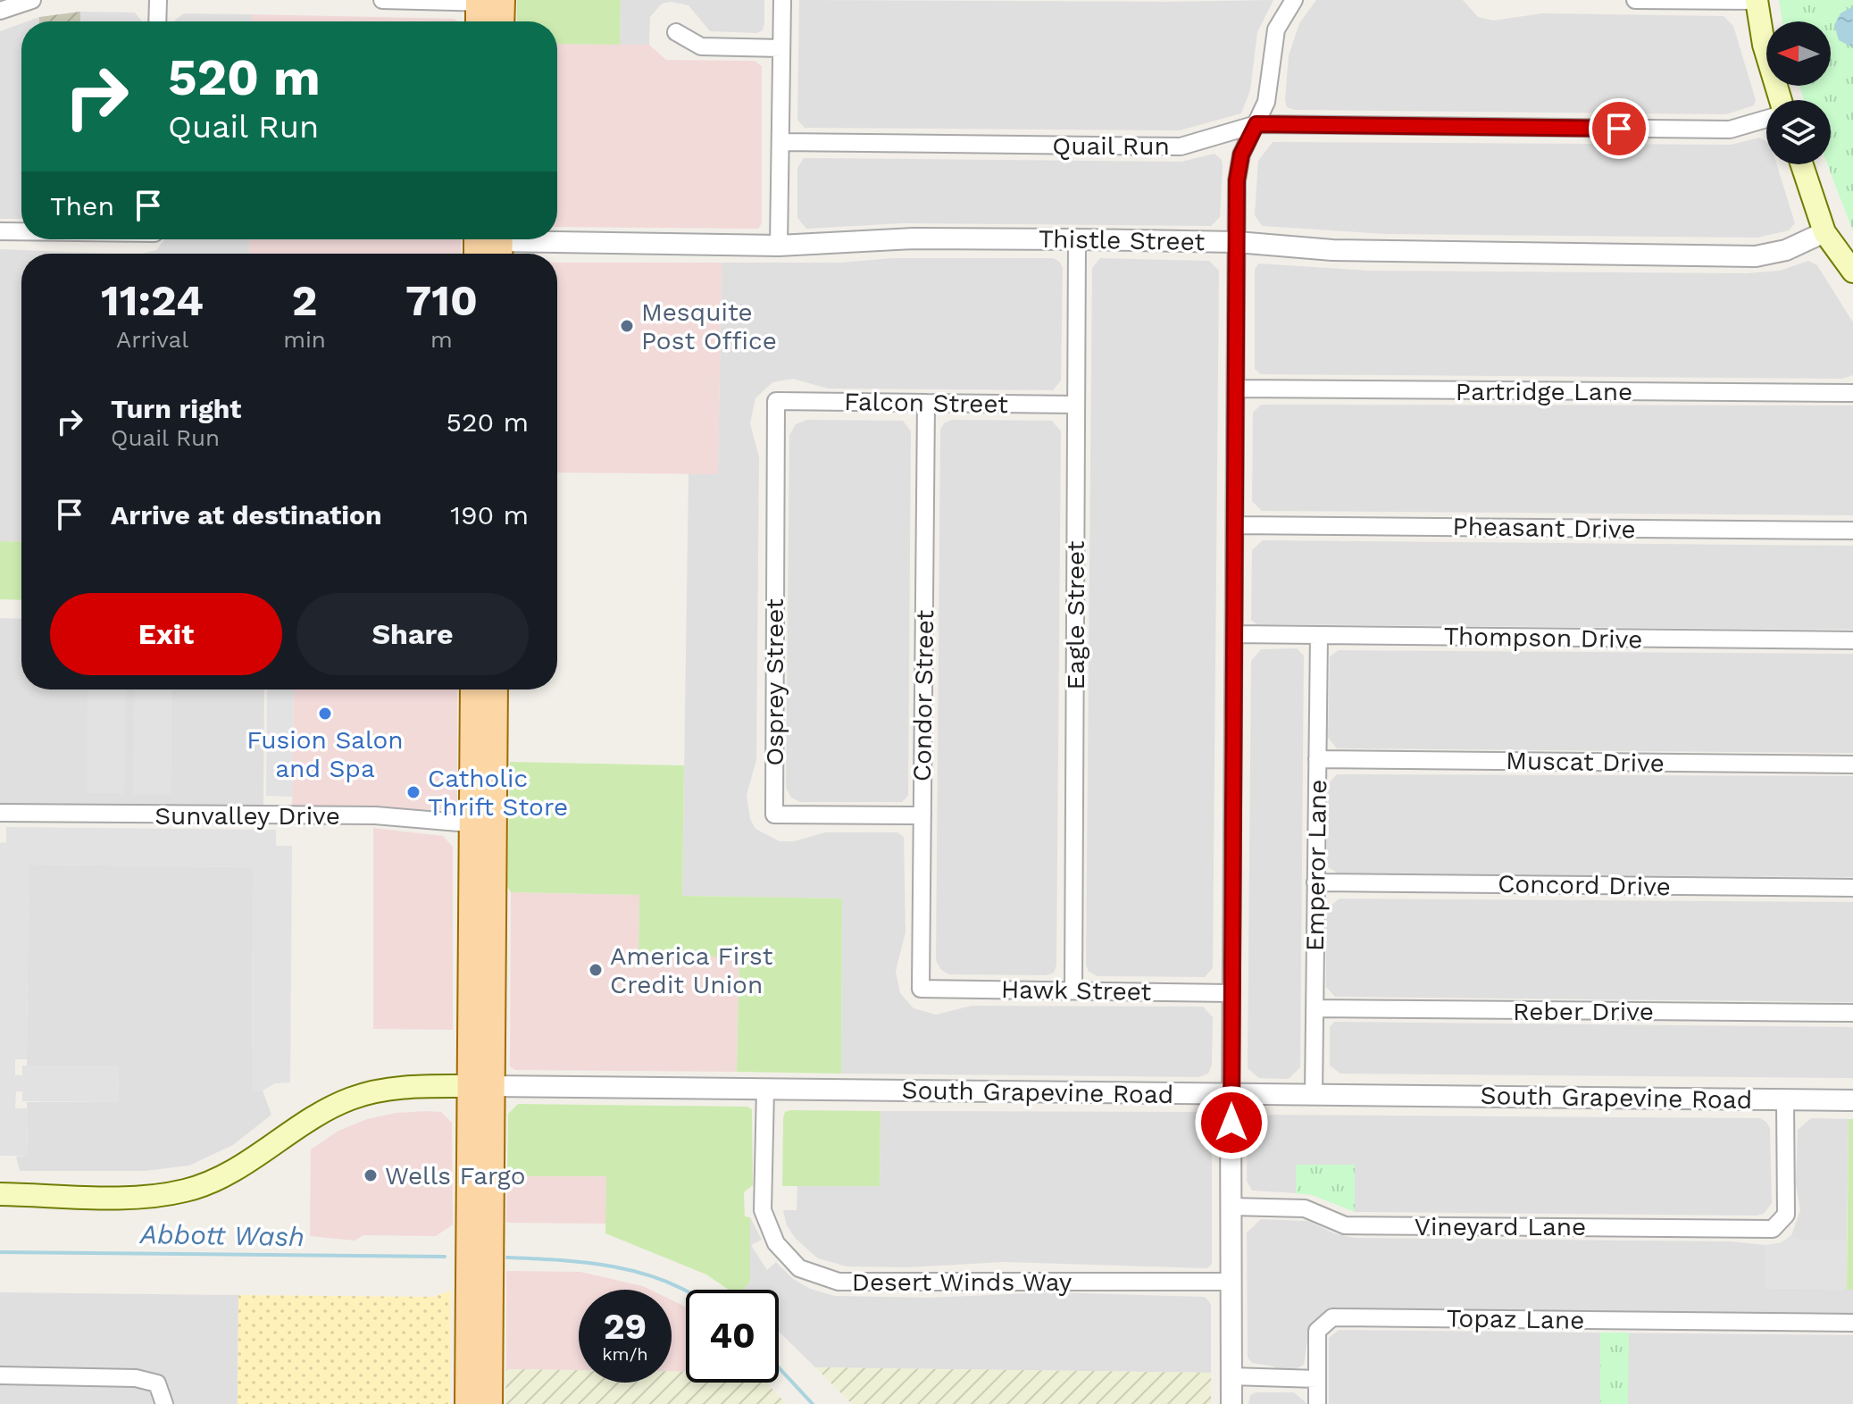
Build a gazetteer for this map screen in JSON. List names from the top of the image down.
{
  "streets": {
    "street": [
      "Quail Run",
      "Thistle Street",
      "Partridge Lane",
      "Falcon Street",
      "Pheasant Drive",
      "Eagle Street",
      "Thompson Drive",
      "Osprey Street",
      "Condor Street",
      "Muscat Drive",
      "Sunvalley Drive",
      "Emperor Lane",
      "Concord Drive",
      "Hawk Street",
      "Reber Drive",
      "South Grapevine Road",
      "Vineyard Lane",
      "Desert Winds Way",
      "Topaz Lane"
    ]
  },
  "crossings": [
    ["Thistle Street", "Eagle Street"],
    ["Falcon Street", "Eagle Street"],
    ["Falcon Street", "Osprey Street"],
    ["Falcon Street", "Condor Street"],
    ["Eagle Street", "Hawk Street"],
    ["Thompson Drive", "Emperor Lane"],
    ["Osprey Street", "Condor Street"],
    ["Condor Street", "Hawk Street"],
    ["Muscat Drive", "Emperor Lane"],
    ["Emperor Lane", "Concord Drive"],
    ["Emperor Lane", "Reber Drive"],
    ["Emperor Lane", "South Grapevine Road"],
    ["South Grapevine Road", "Vineyard Lane"],
    ["South Grapevine Road", "Desert Winds Way"]
  ],
  "water": ["Abbott Wash"],
  "places": [
    "Mesquite Post Office",
    "Fusion Salon and Spa",
    "Catholic Thrift Store",
    "America First Credit Union",
    "Wells Fargo"
  ],
  "north": "left",
  "page": {
    "turn": ["520 m", "Quail Run"],
    "then": "Then",
    "eta": [
      "11:24",
      "Arrival",
      "2",
      "min",
      "710",
      "m"
    ],
    "list": [
      {
        "name": "Turn right",
        "note": "Quail Run",
        "value": "520 m"
      },
      {
        "name": "Arrive at destination",
        "value": "190 m"
      }
    ],
    "buttons": ["Exit", "Share"],
    "speed": "29 km/h",
    "limit": "40"
  }
}
